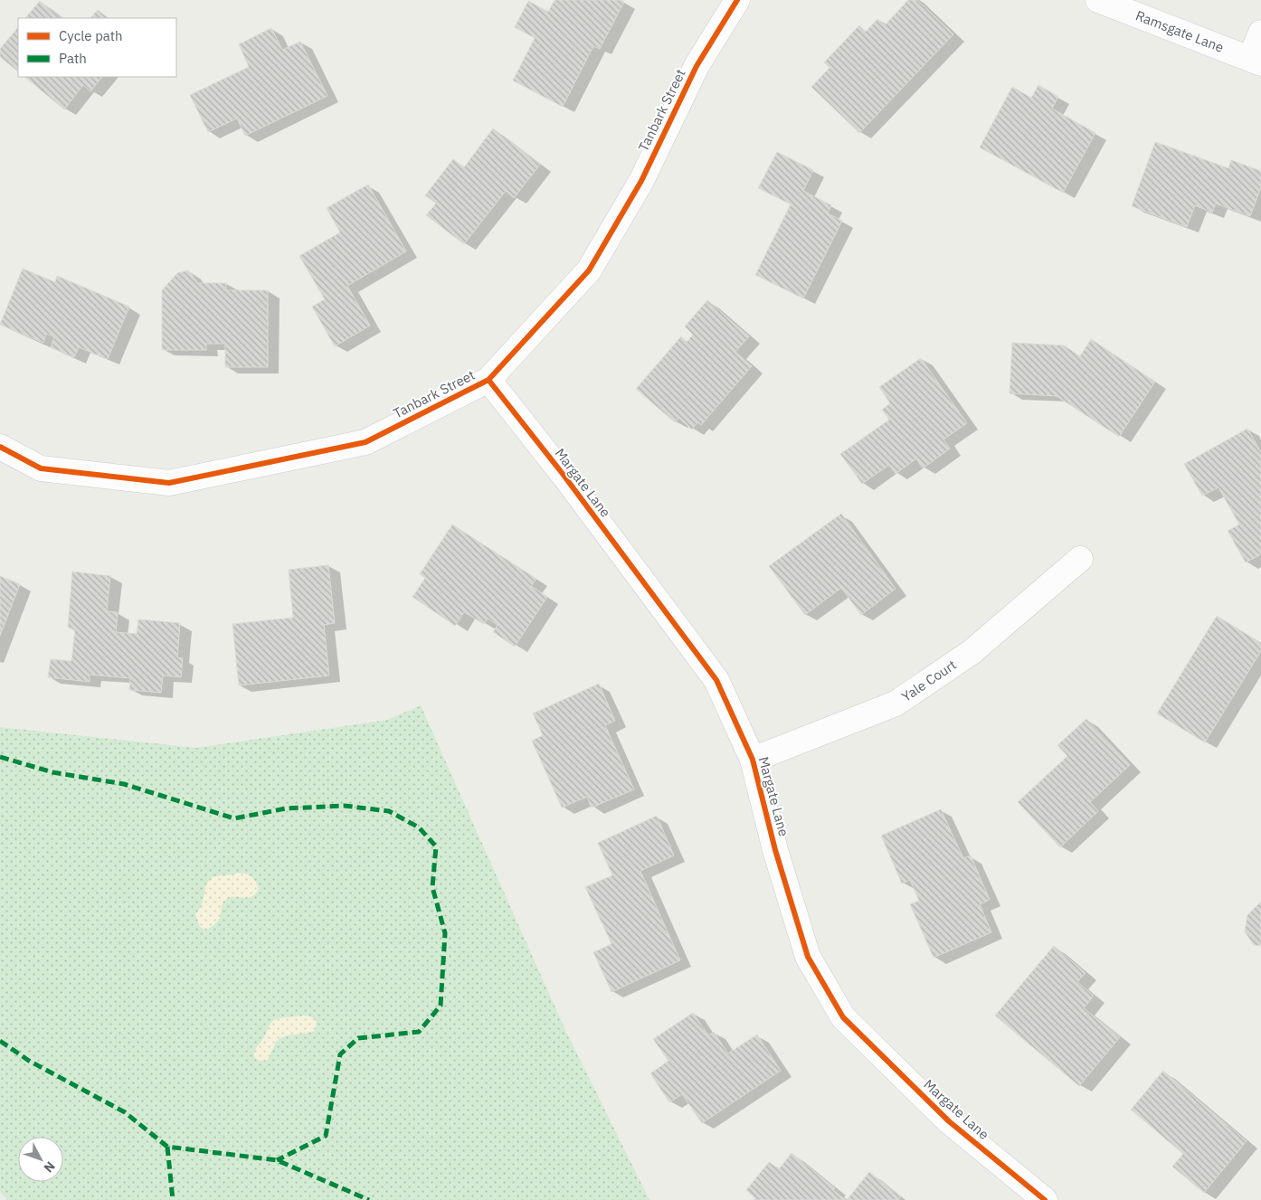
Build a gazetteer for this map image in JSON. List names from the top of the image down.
{
  "streets": {
    "street": [
      "Ramsgate Lane",
      "Tanbark Street",
      "Margate Lane",
      "Yale Court"
    ]
  },
  "crossings": [
    ["Tanbark Street", "Margate Lane"],
    ["Margate Lane", "Yale Court"]
  ],
  "legend": ["Cycle path", "Path"],
  "north": "bottom right"
}
